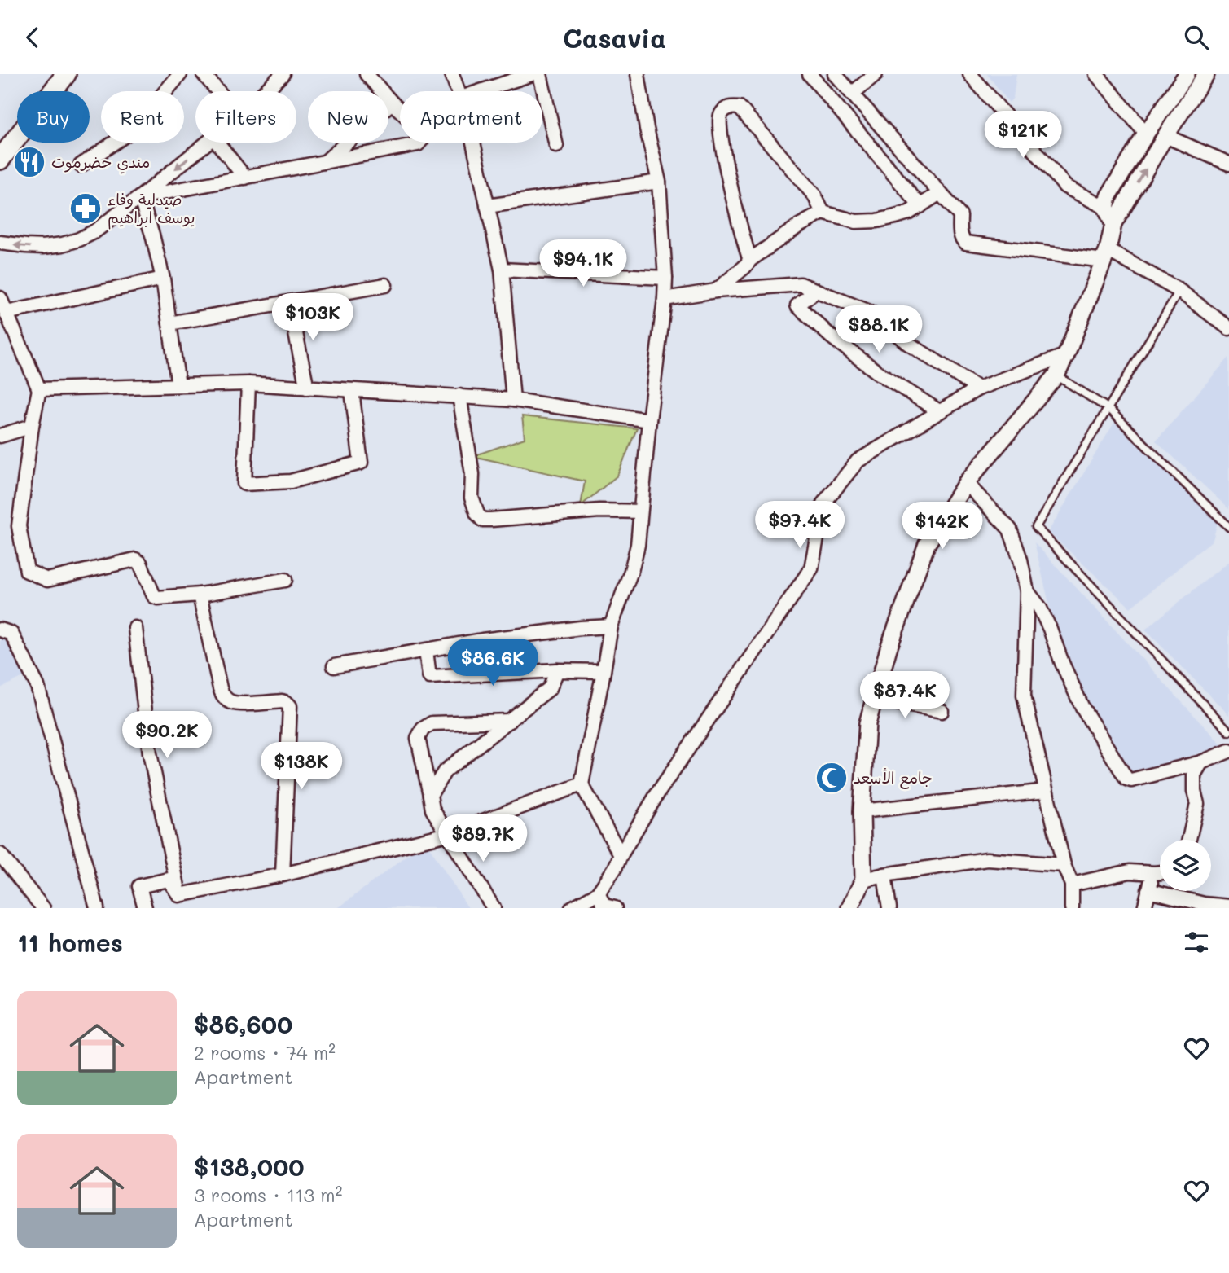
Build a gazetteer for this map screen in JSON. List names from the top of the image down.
{
  "places": {
    "restaurant": ["مندي حضرموت"],
    "pharmacy": ["صيدلية وفاء يوسف ابراهيم"],
    "mosque": ["جامع الأسعد"]
  },
  "page": {
    "header": "Casavia",
    "chip": [
      "Buy",
      "Rent",
      "Filters",
      "New",
      "Apartment"
    ],
    "price": [
      "$121K",
      "$94.1K",
      "$103K",
      "$88.1K",
      "$97.4K",
      "$142K",
      "$86.6K",
      "$87.4K",
      "$90.2K",
      "$138K",
      "$89.7K"
    ],
    "heading": "11 homes",
    "list": [
      {
        "name": "$86,600",
        "note": "2 rooms · 74 m² · Apartment"
      },
      {
        "name": "$138,000",
        "note": "3 rooms · 113 m² · Apartment"
      }
    ]
  }
}
